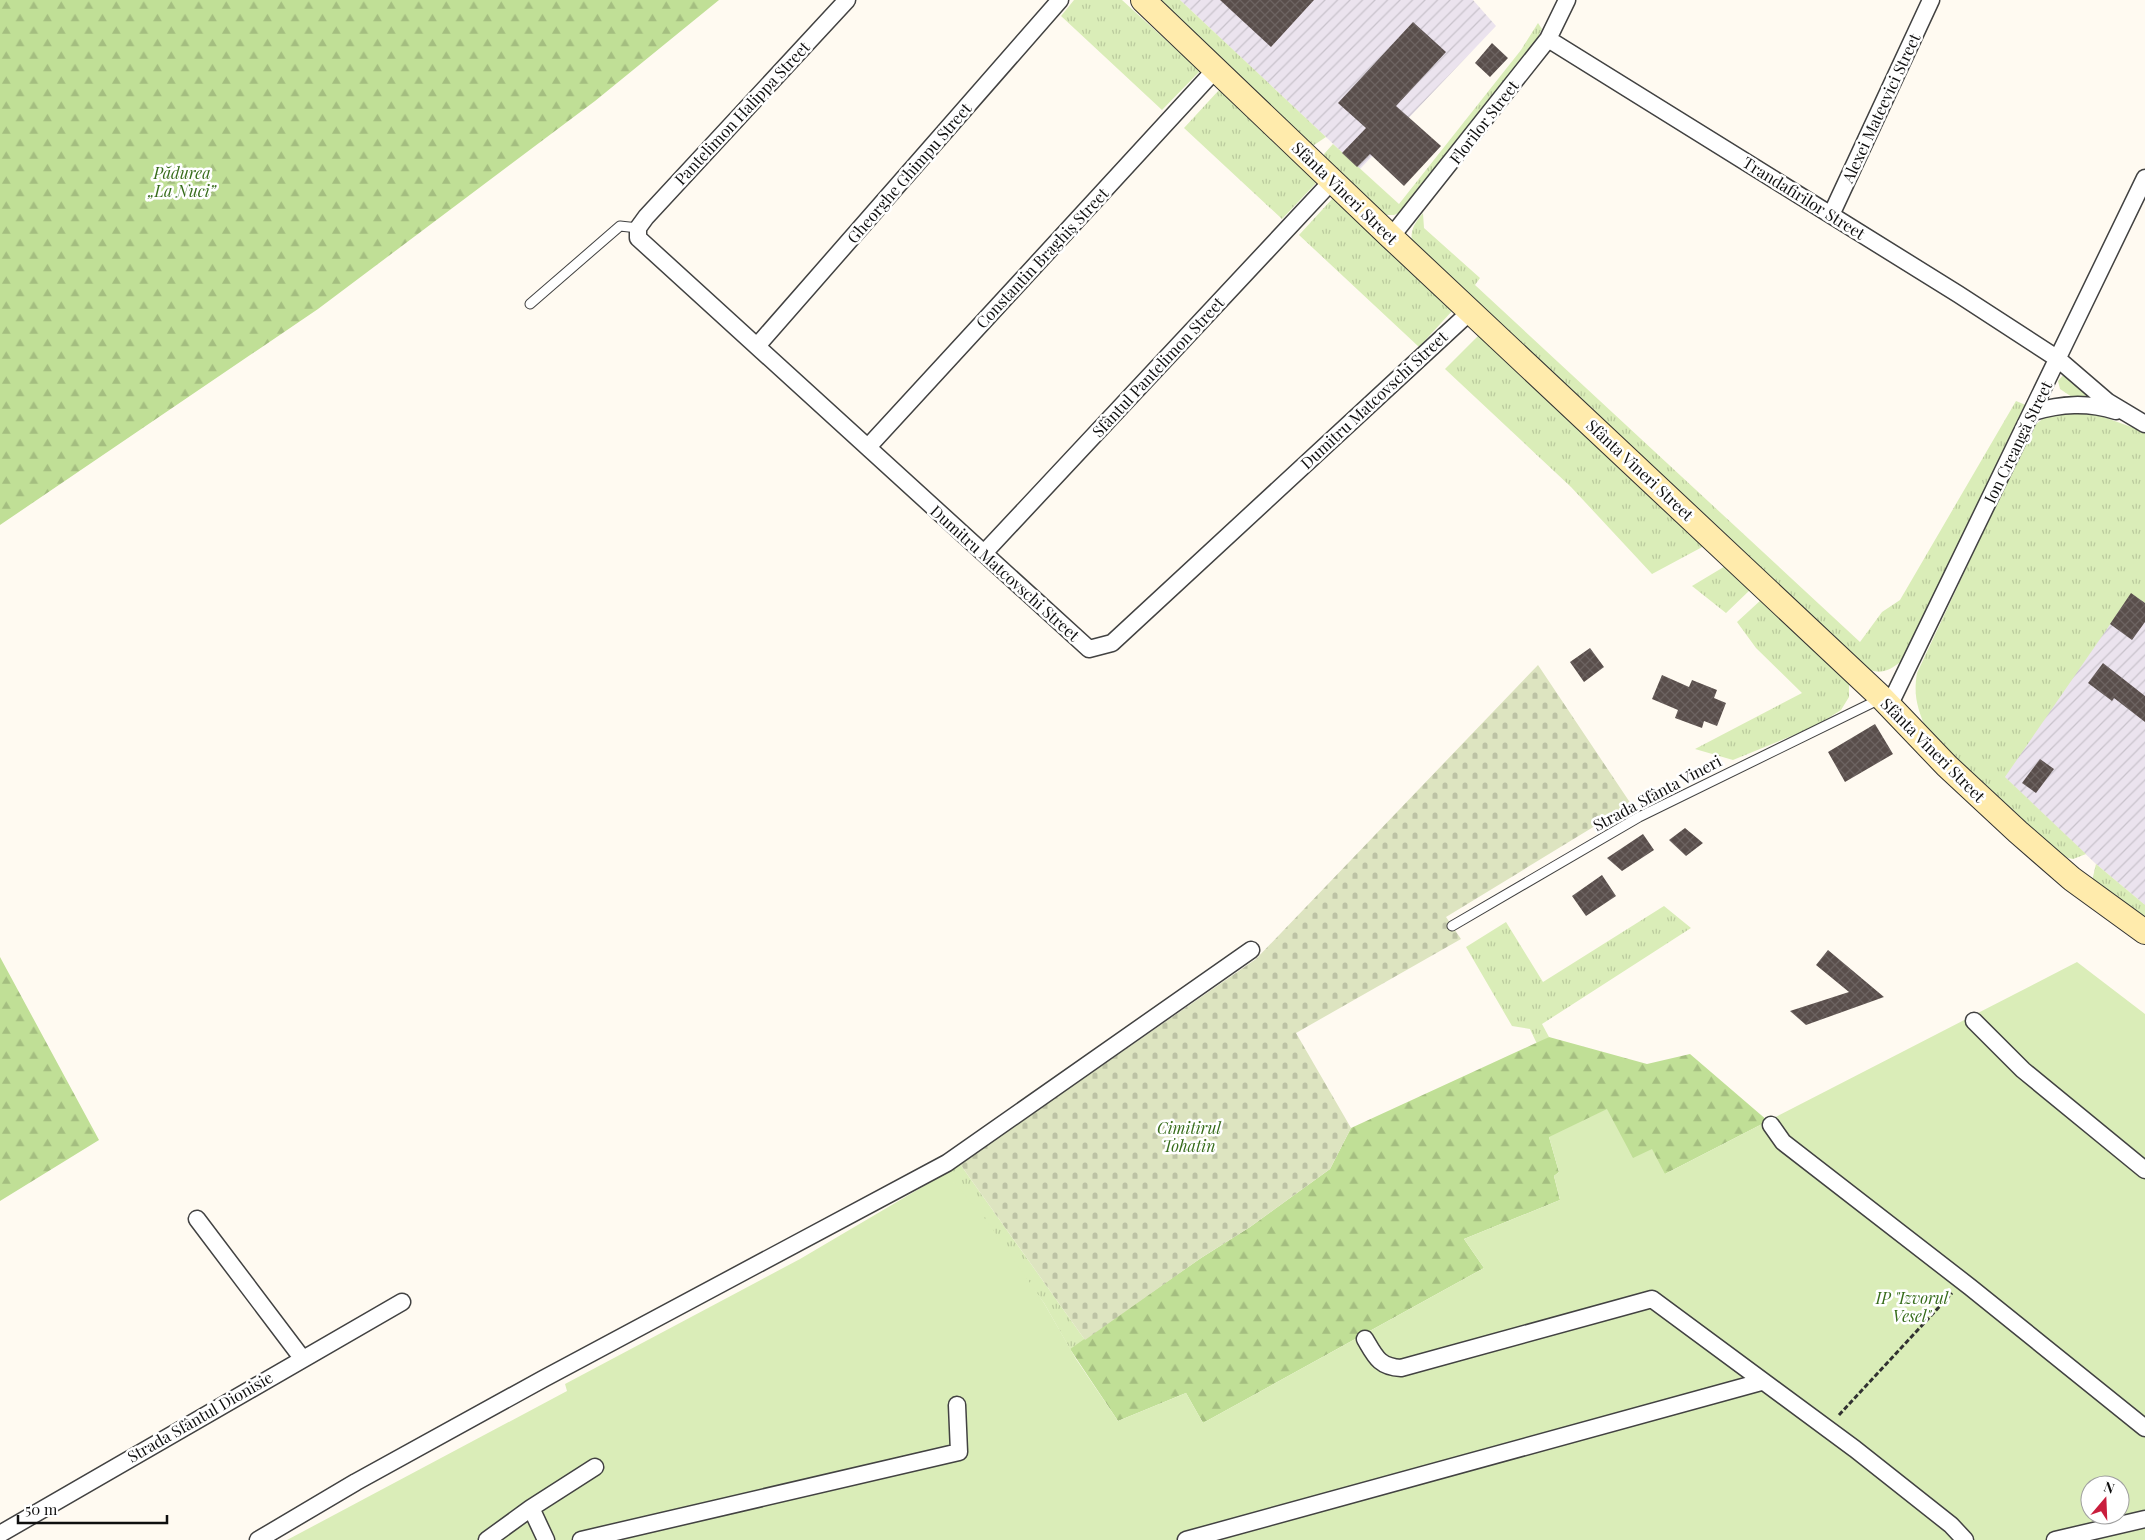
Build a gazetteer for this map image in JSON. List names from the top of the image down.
{
  "streets": {
    "street": [
      "Alexei Mateevici Street",
      "Pantelimon Halippa Street",
      "Florilor Street",
      "Gheorghe Ghimpu Street",
      "Sfânta Vineri Street",
      "Trandafirilor Street",
      "Constantin Braghiş Street",
      "Sfântul Pantelimon Street",
      "Dumitru Matcovschi Street",
      "Ion Creangă Street",
      "Strada Sfântul Dionisie"
    ],
    "lane": ["Strada Sfânta Vineri"]
  },
  "crossings": [
    ["Alexei Mateevici Street", "Trandafirilor Street"],
    ["Pantelimon Halippa Street", "Dumitru Matcovschi Street"],
    ["Florilor Street", "Sfânta Vineri Street"],
    ["Florilor Street", "Trandafirilor Street"],
    ["Gheorghe Ghimpu Street", "Dumitru Matcovschi Street"],
    ["Sfânta Vineri Street", "Constantin Braghiş Street"],
    ["Sfânta Vineri Street", "Sfântul Pantelimon Street"],
    ["Sfânta Vineri Street", "Dumitru Matcovschi Street"],
    ["Sfânta Vineri Street", "Ion Creangă Street"],
    ["Sfânta Vineri Street", "Strada Sfânta Vineri"],
    ["Trandafirilor Street", "Ion Creangă Street"],
    ["Constantin Braghiş Street", "Dumitru Matcovschi Street"],
    ["Sfântul Pantelimon Street", "Dumitru Matcovschi Street"],
    ["Ion Creangă Street", "Strada Sfânta Vineri"]
  ],
  "parks": ["Pădurea „La Nuci”", "Cimitirul Tohatin", "IP \"Izvorul Vesel\""],
  "scale_bar": "50 m",
  "north": "top"
}
